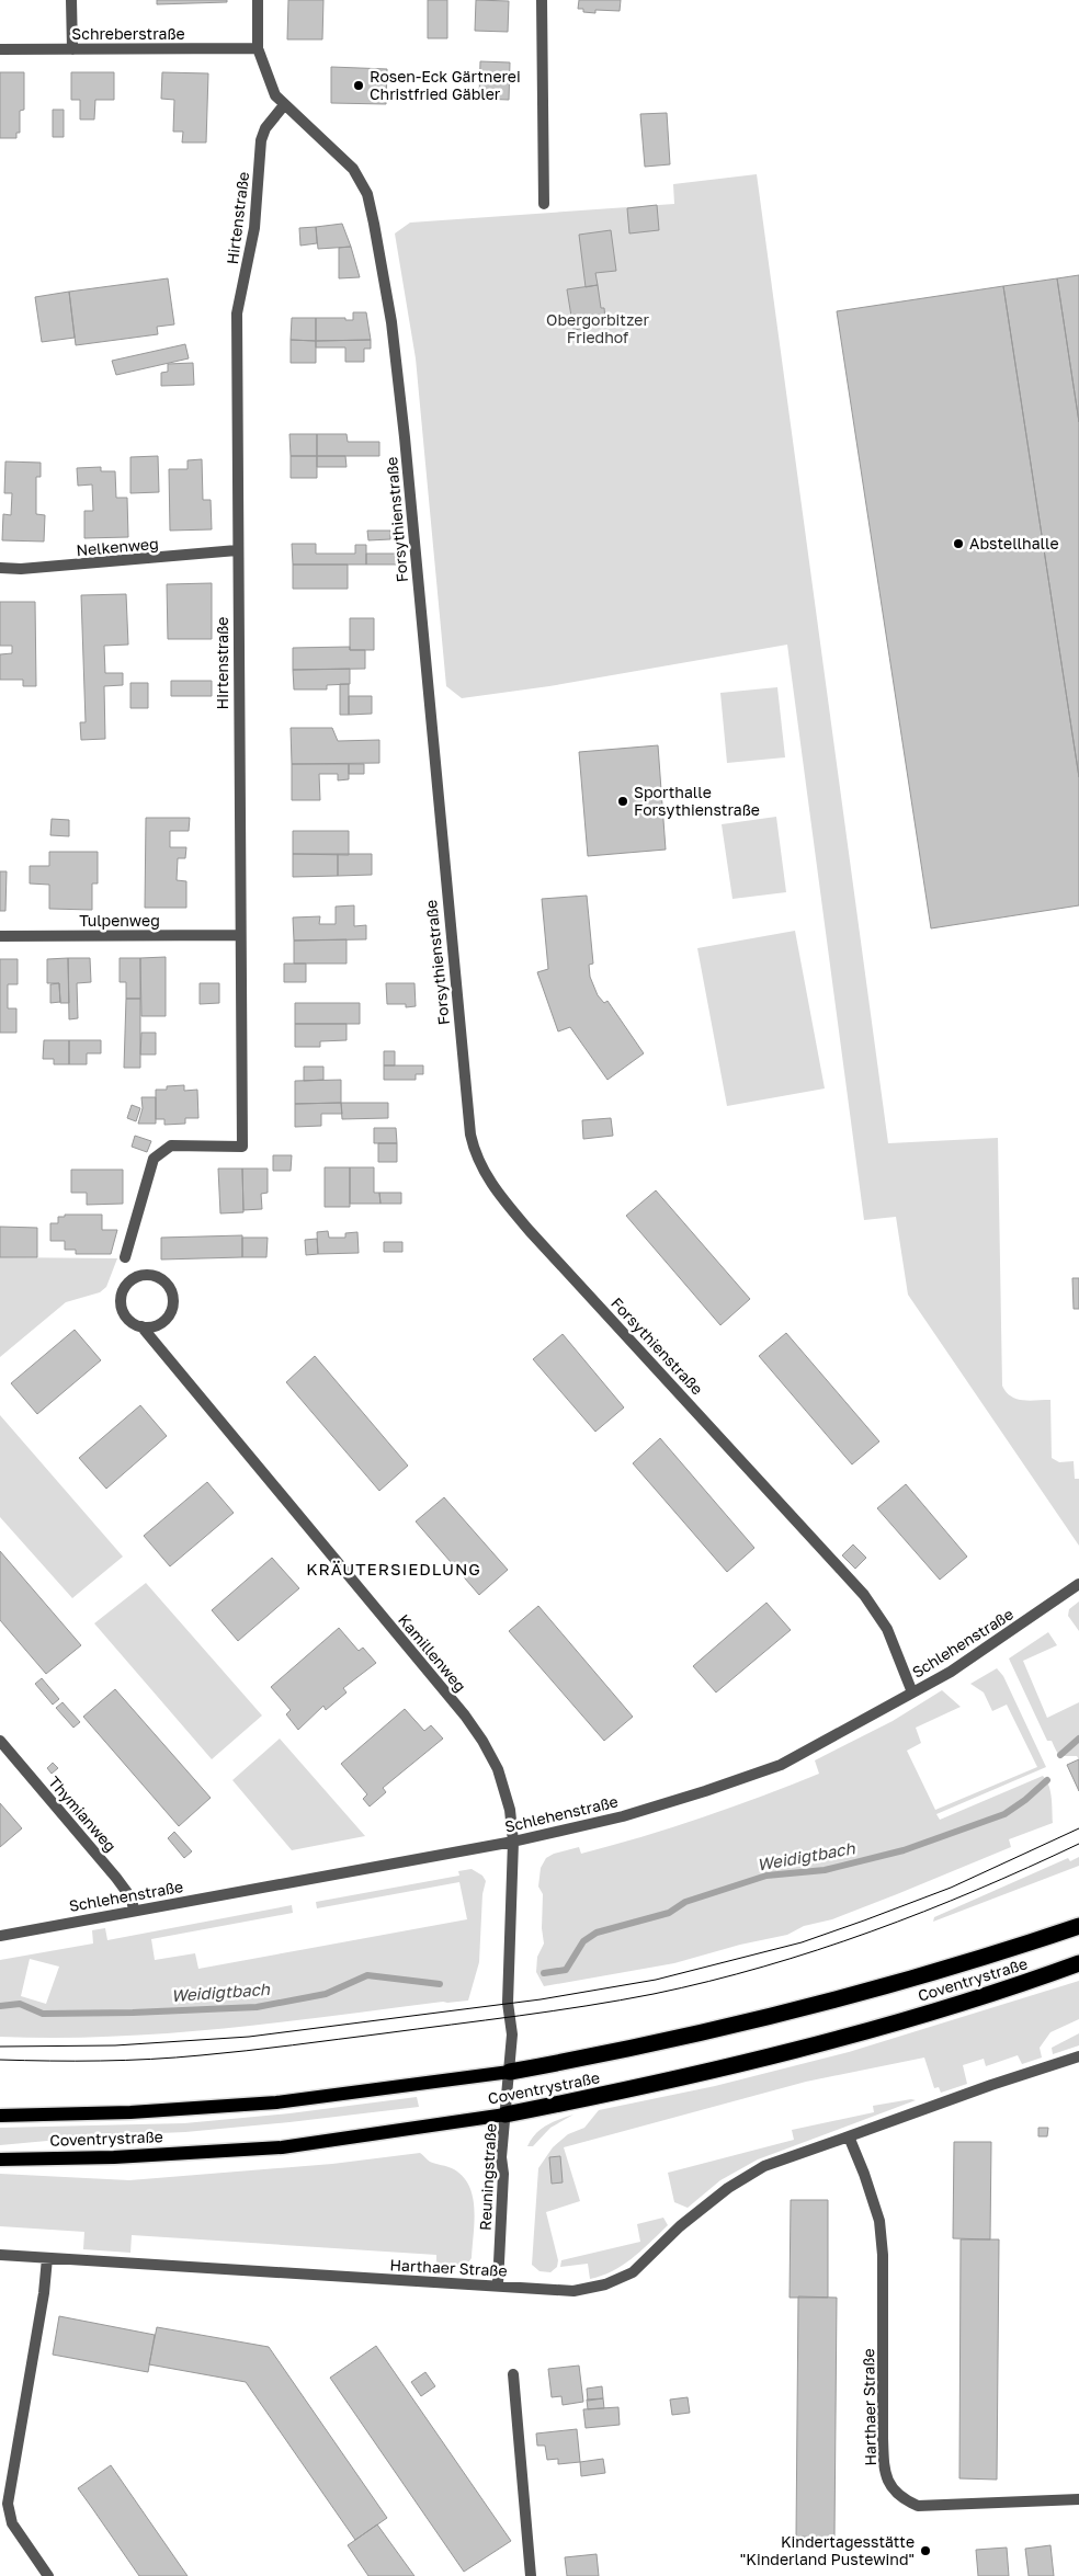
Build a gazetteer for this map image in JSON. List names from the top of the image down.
{
  "streets": {
    "highway": ["Coventrystraße"],
    "street": [
      "Schreberstraße",
      "Hirtenstraße",
      "Forsythienstraße",
      "Nelkenweg",
      "Tulpenweg",
      "Schlehenstraße",
      "Kamillenweg",
      "Thymianweg",
      "Reuningstraße",
      "Harthaer Straße"
    ]
  },
  "crossings": [
    ["Hirtenstraße", "Forsythienstraße"],
    ["Hirtenstraße", "Nelkenweg"],
    ["Hirtenstraße", "Tulpenweg"],
    ["Forsythienstraße", "Schlehenstraße"],
    ["Schlehenstraße", "Kamillenweg"],
    ["Schlehenstraße", "Thymianweg"],
    ["Kamillenweg", "Coventrystraße"],
    ["Kamillenweg", "Reuningstraße"],
    ["Coventrystraße", "Reuningstraße"],
    ["Reuningstraße", "Harthaer Straße"]
  ],
  "districts": ["KRÄUTERSIEDLUNG"],
  "water": ["Weidigtbach"],
  "parks": ["Obergorbitzer Friedhof"],
  "places": [
    "Rosen-Eck Gärtnerei Christfried Gäbler",
    "Abstellhalle",
    "Sporthalle Forsythienstraße",
    "Kindertagesstätte \"Kinderland Pustewind\""
  ]
}
